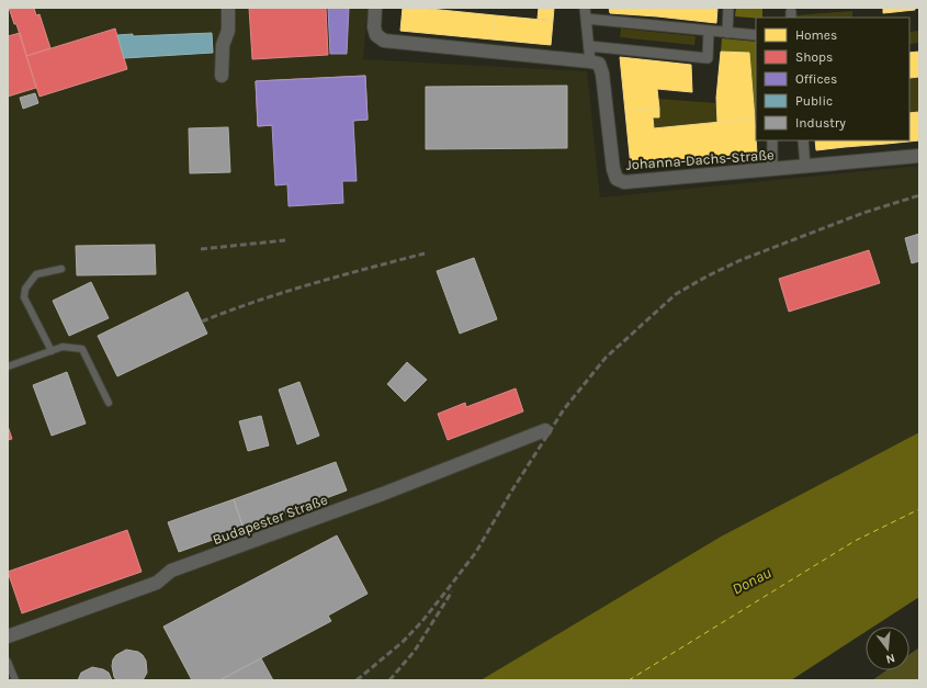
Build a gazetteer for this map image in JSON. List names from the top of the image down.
{
  "streets": {
    "street": ["Johanna-Dachs-Straße", "Budapester Straße"]
  },
  "water": ["Donau"],
  "legend": [
    "Homes",
    "Shops",
    "Offices",
    "Public",
    "Industry"
  ],
  "north": "bottom"
}
